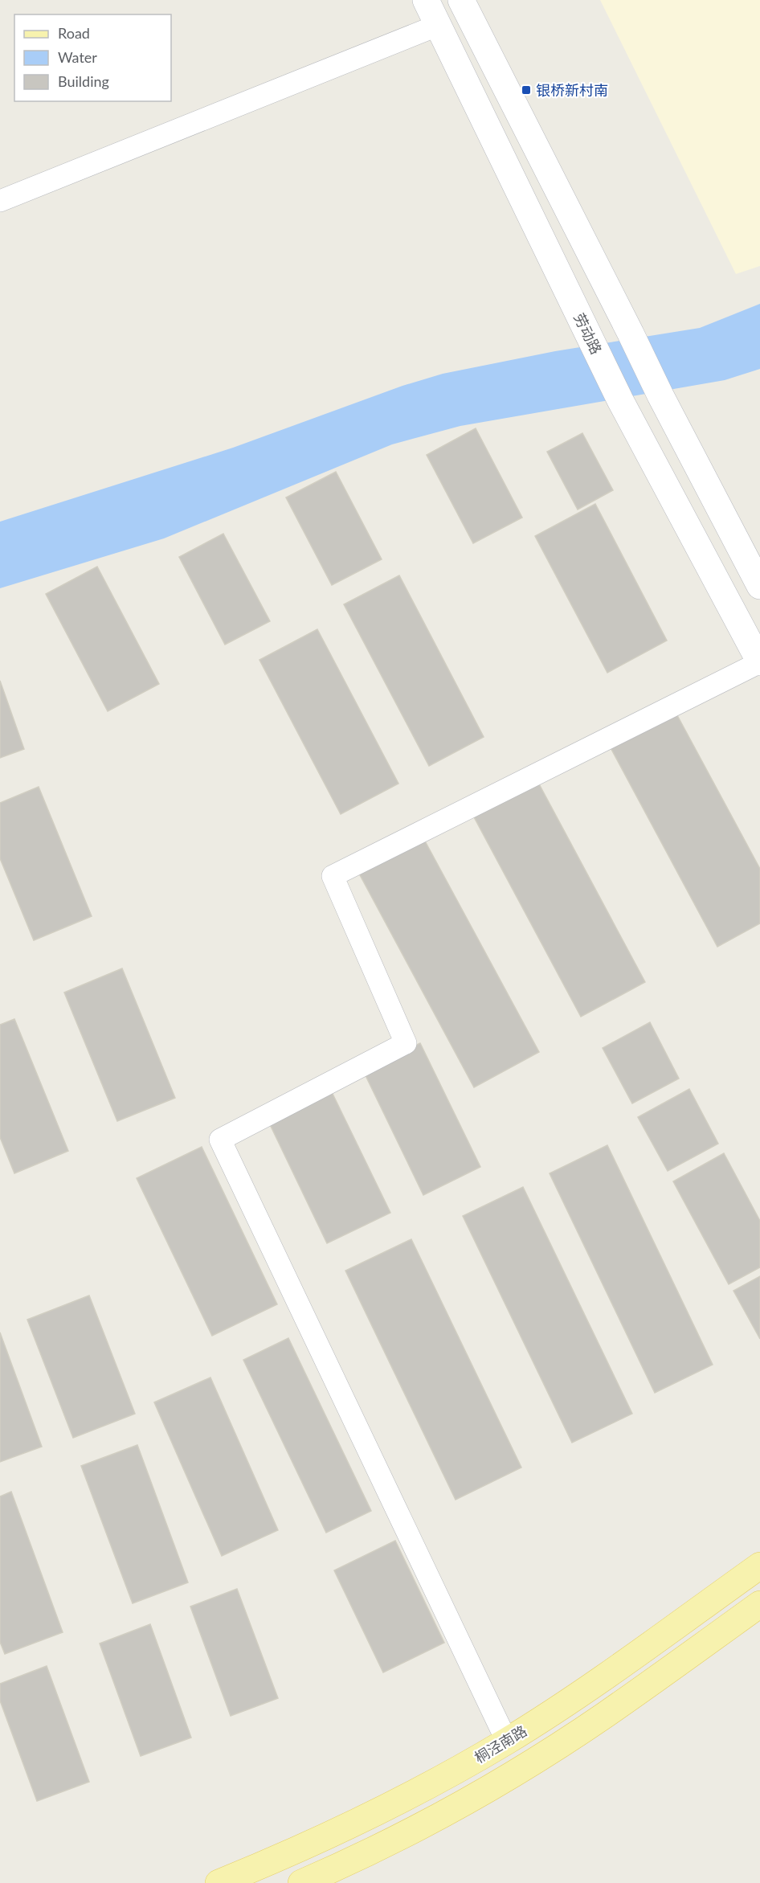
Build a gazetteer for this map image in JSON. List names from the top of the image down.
{
  "streets": {
    "main road": ["劳动路", "桐泾南路"]
  },
  "places": {
    "transit": ["银桥新村南"]
  },
  "legend": ["Road", "Water", "Building"]
}
